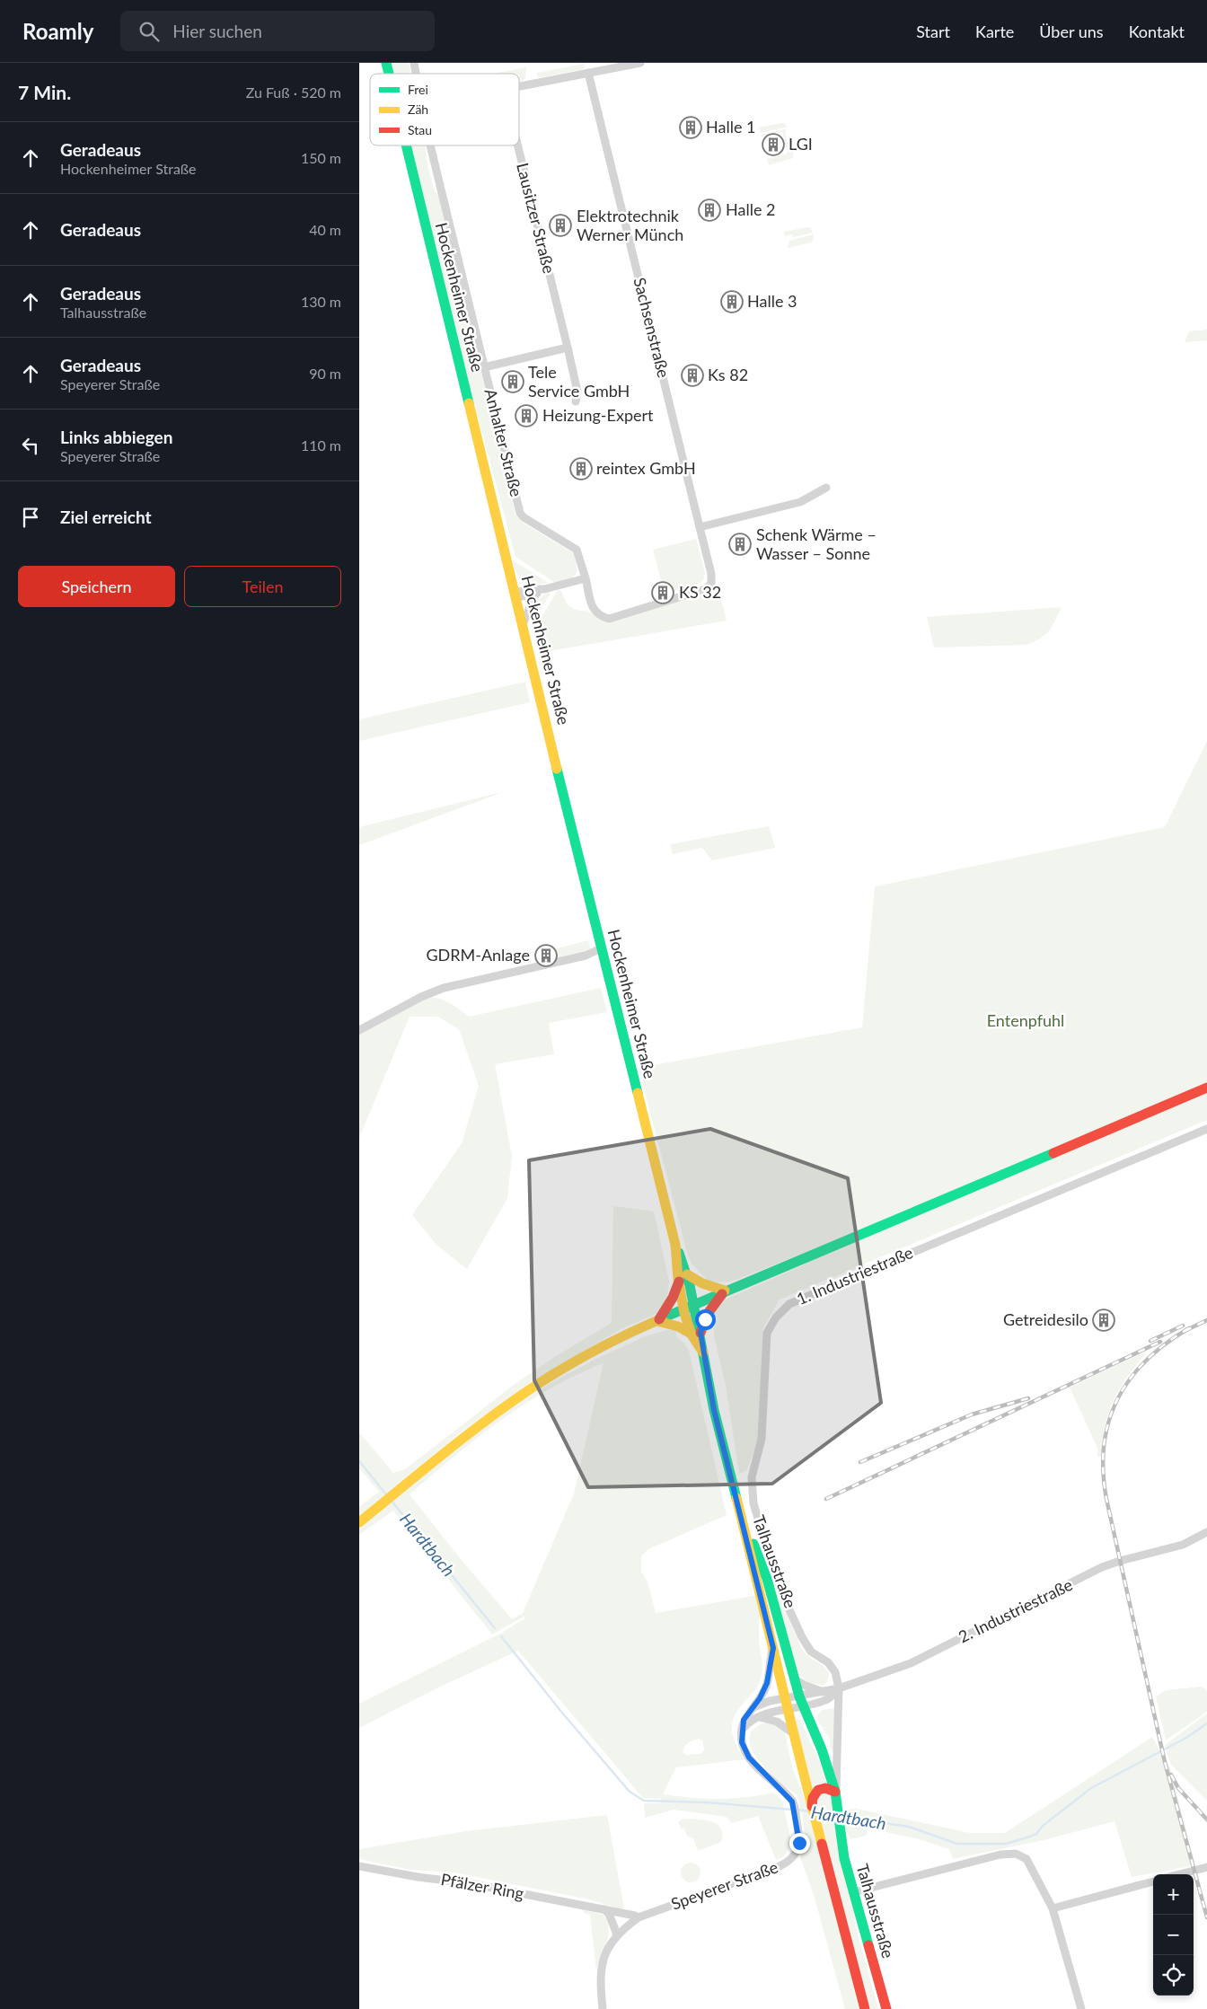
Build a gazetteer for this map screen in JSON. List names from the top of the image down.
{
  "streets": {
    "main road": ["Hockenheimer Straße", "Talhausstraße"],
    "street": [
      "Lausitzer Straße",
      "Sachsenstraße",
      "Anhalter Straße",
      "1. Industriestraße",
      "2. Industriestraße",
      "Speyerer Straße",
      "Pfälzer Ring"
    ]
  },
  "crossings": [
    ["Hockenheimer Straße", "Talhausstraße"],
    ["Sachsenstraße", "Anhalter Straße"],
    ["1. Industriestraße", "Talhausstraße"],
    ["1. Industriestraße", "2. Industriestraße"],
    ["Talhausstraße", "2. Industriestraße"],
    ["Speyerer Straße", "Pfälzer Ring"]
  ],
  "water": ["Hardtbach"],
  "parks": ["Entenpfuhl"],
  "places": {
    "building": [
      "Halle 1",
      "LGI",
      "Halle 2",
      "Elektrotechnik Werner Münch",
      "Halle 3",
      "Ks 82",
      "Tele Service GmbH",
      "Heizung-Expert",
      "reintex GmbH",
      "Schenk Wärme – Wasser – Sonne",
      "KS 32",
      "GDRM-Anlage",
      "Getreidesilo"
    ]
  },
  "legend": ["Frei", "Zäh", "Stau"],
  "page": {
    "header": "Roamly",
    "search": "Hier suchen",
    "nav": [
      "Start",
      "Karte",
      "Über uns",
      "Kontakt"
    ],
    "heading": ["7 Min.", "Zu Fuß · 520 m"],
    "list": [
      ["Geradeaus", "Hockenheimer Straße", "150 m"],
      ["Geradeaus", "40 m"],
      ["Geradeaus", "Talhausstraße", "130 m"],
      ["Geradeaus", "Speyerer Straße", "90 m"],
      ["Links abbiegen", "Speyerer Straße", "110 m"],
      "Ziel erreicht"
    ],
    "buttons": ["Speichern", "Teilen"],
    "map_buttons": ["+", "−"]
  }
}
